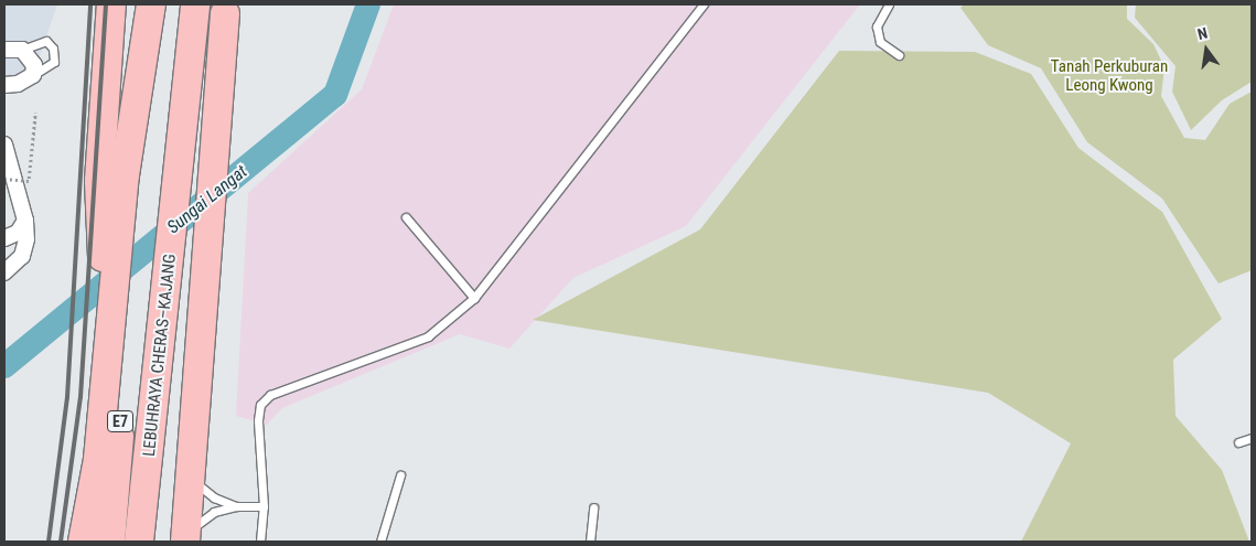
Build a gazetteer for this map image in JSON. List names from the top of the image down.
{
  "streets": {
    "highway": ["LEBUHRAYA CHERAS–KAJANG", "E7"]
  },
  "water": ["Sungai Langat"],
  "parks": ["Tanah Perkuburan Leong Kwong"],
  "north": "top"
}
